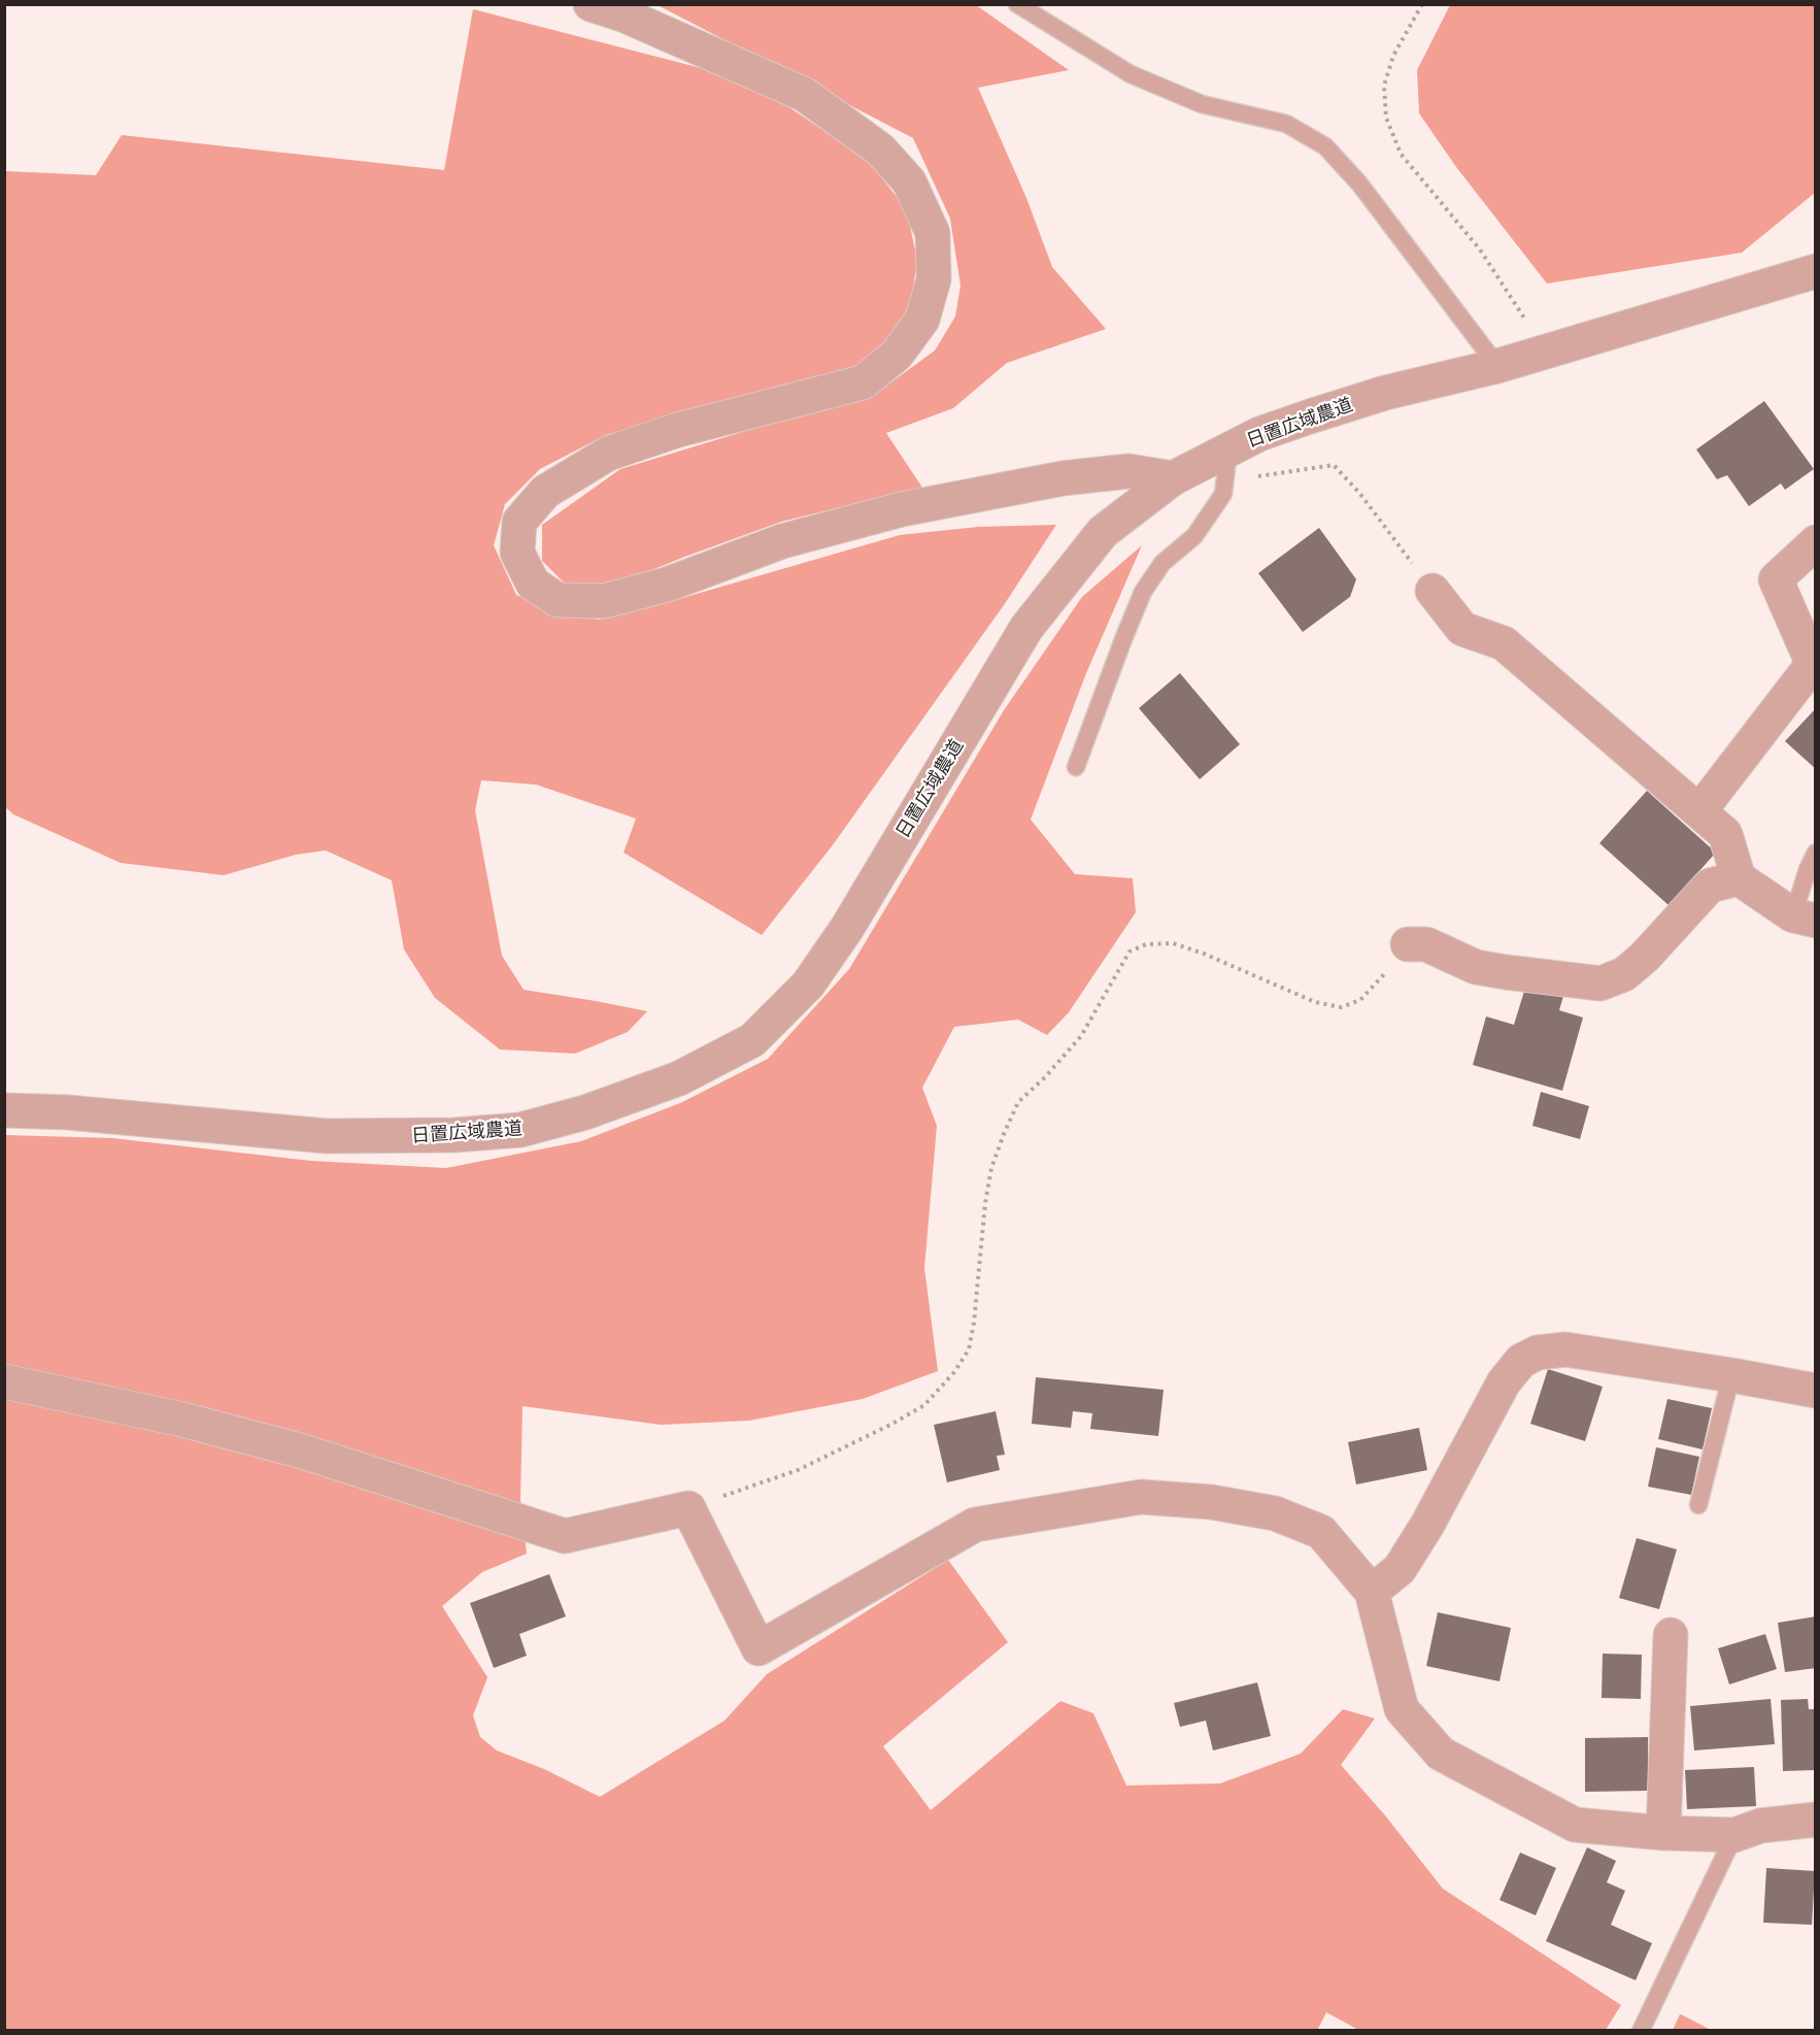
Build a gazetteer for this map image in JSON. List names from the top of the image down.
{
  "streets": {
    "street": ["日置広域農道"]
  }
}
